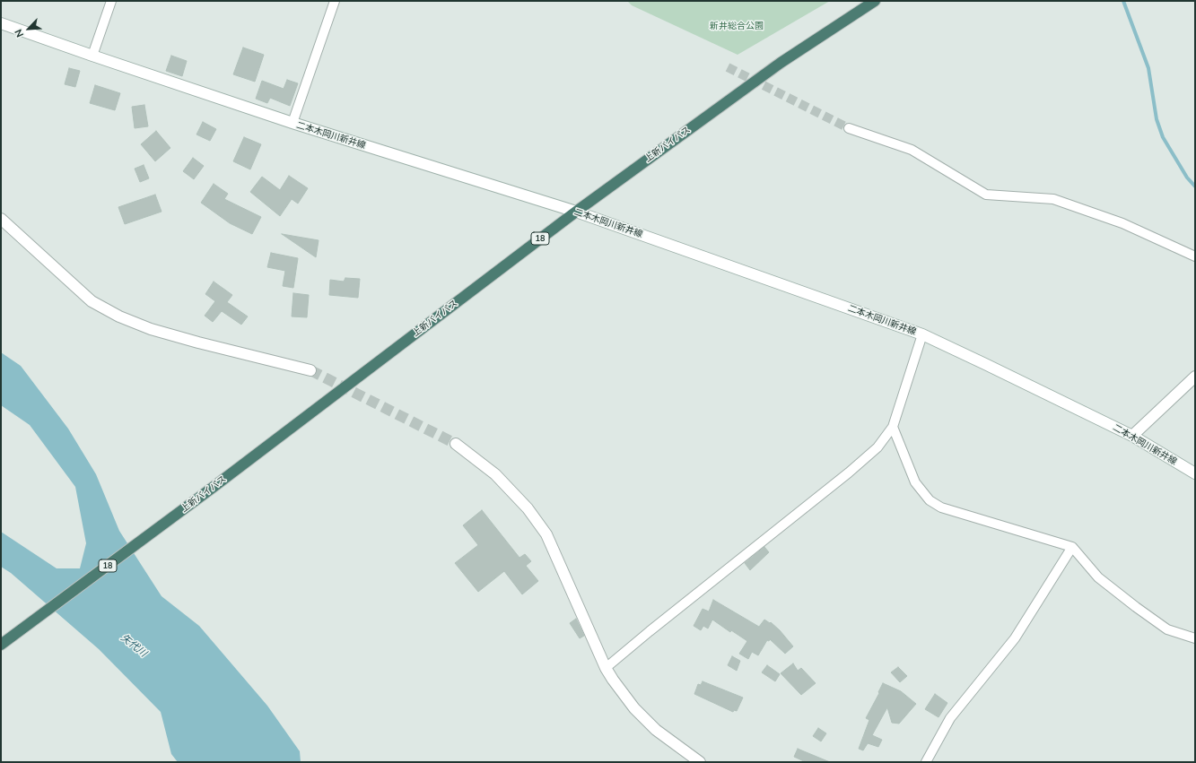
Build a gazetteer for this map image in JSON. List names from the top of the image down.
{
  "streets": {
    "highway": ["上新バイパス", "18"],
    "main road": ["二本木岡川新井線"]
  },
  "crossings": [
    ["二本木岡川新井線", "上新バイパス"]
  ],
  "water": ["矢代川"],
  "parks": ["新井総合公園"],
  "north": "bottom left"
}
